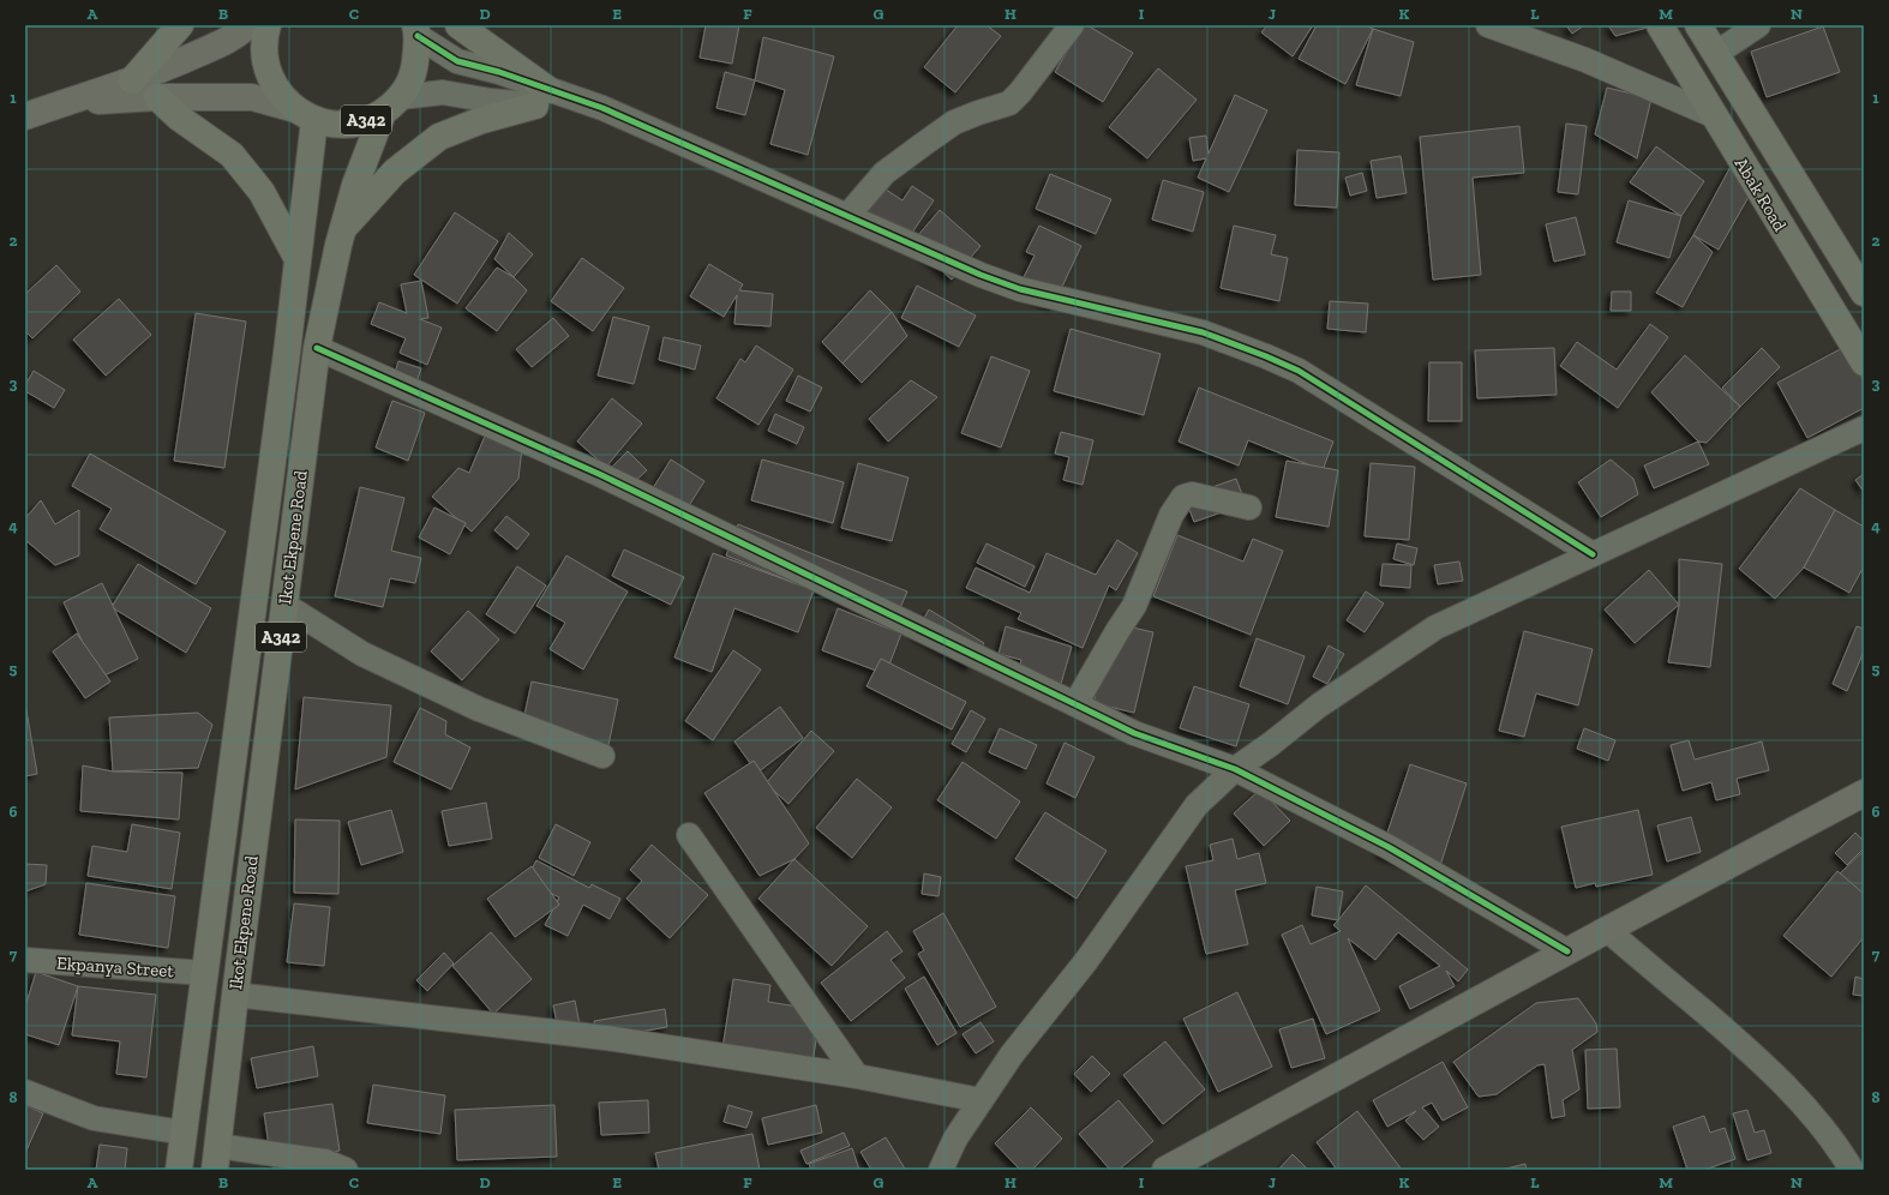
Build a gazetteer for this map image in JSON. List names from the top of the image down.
{
  "streets": {
    "highway": ["A342", "Abak Road", "Ikot Ekpene Road"],
    "street": ["Ekpanya Street"]
  },
  "crossings": [
    ["A342", "Ikot Ekpene Road"],
    ["Ikot Ekpene Road", "Ekpanya Street"]
  ],
  "grid": {
    "columns": [
      "A",
      "B",
      "C",
      "D",
      "E",
      "F",
      "G",
      "H",
      "I",
      "J",
      "K",
      "L",
      "M",
      "N"
    ],
    "rows": [
      "1",
      "2",
      "3",
      "4",
      "5",
      "6",
      "7",
      "8"
    ]
  }
}
